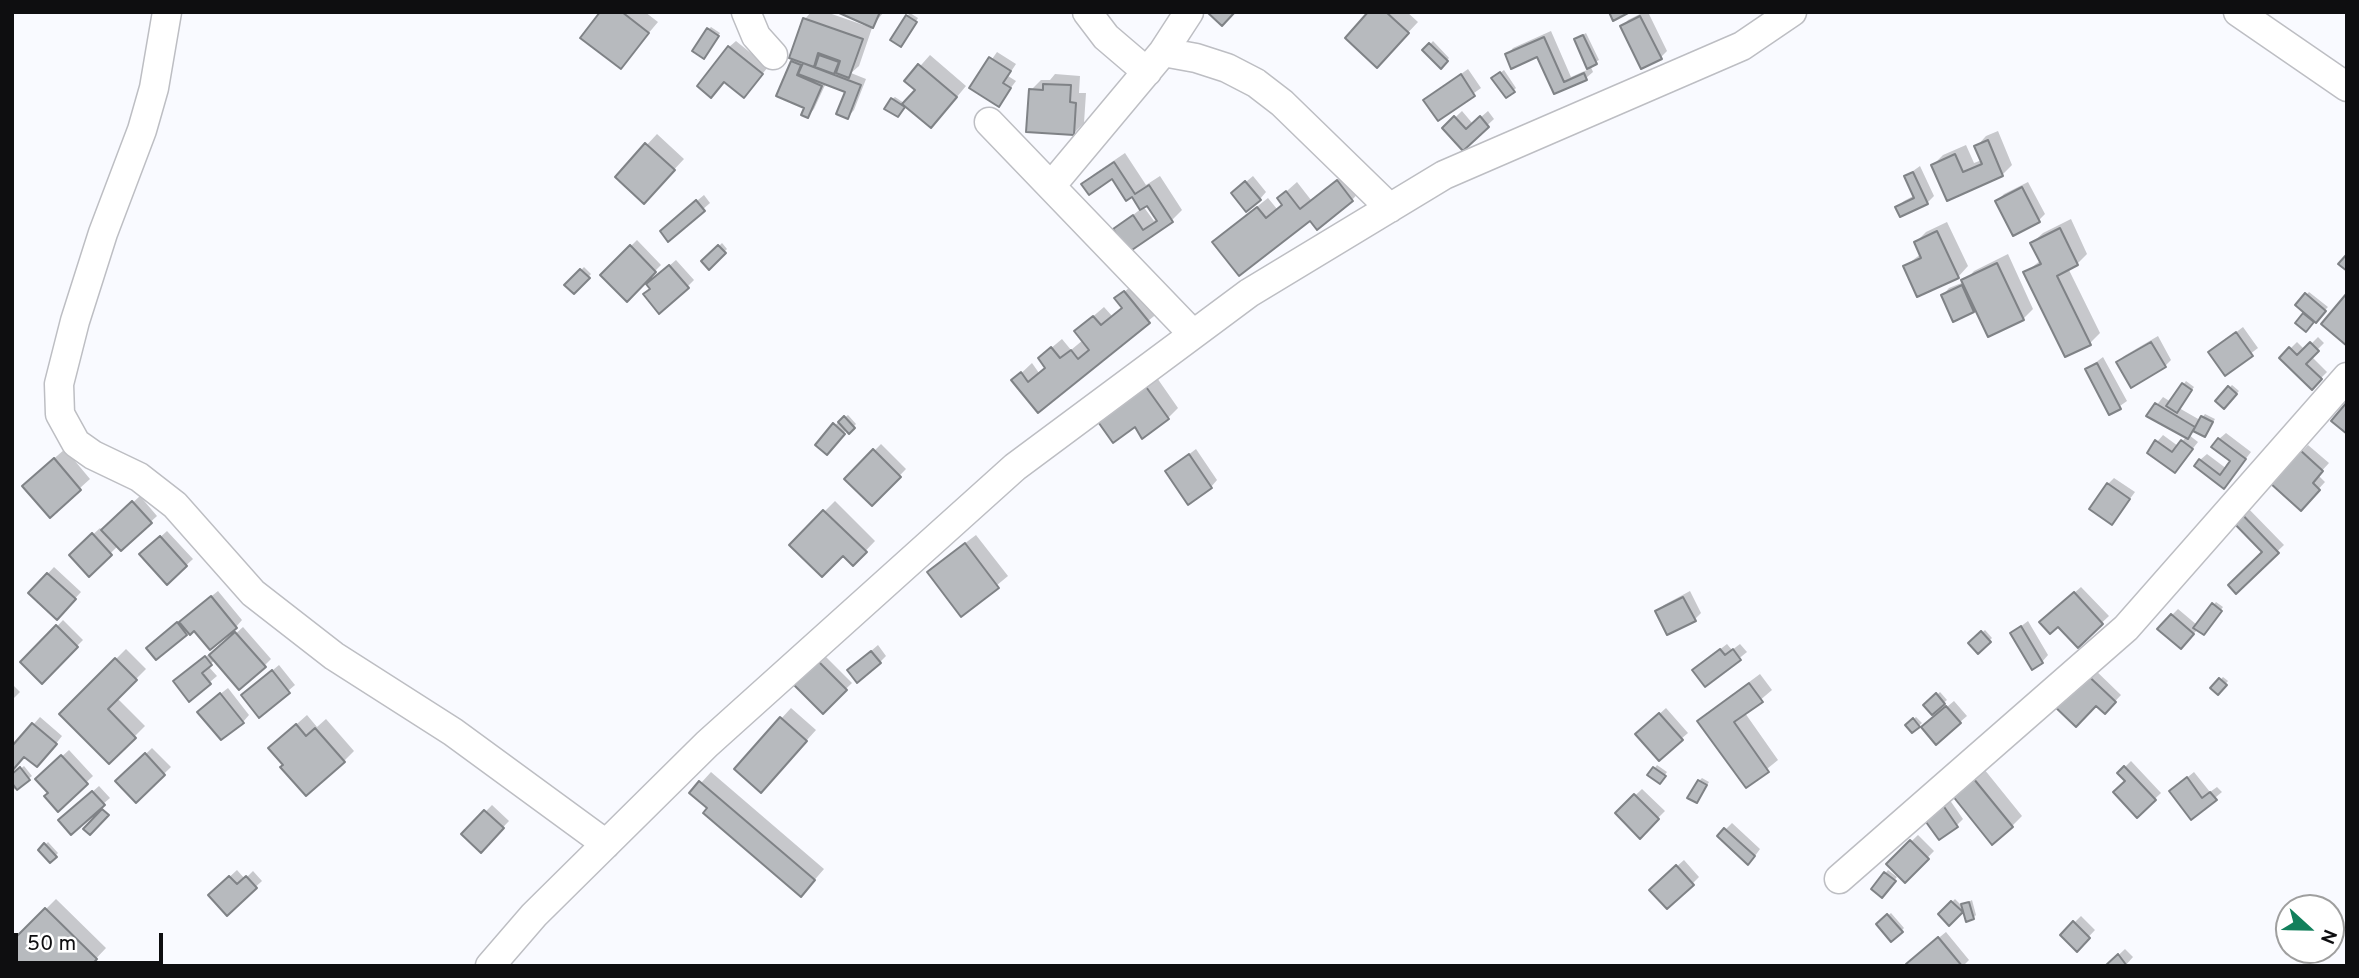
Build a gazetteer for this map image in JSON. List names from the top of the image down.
{
  "scale_bar": "50 m",
  "north": "right"
}
